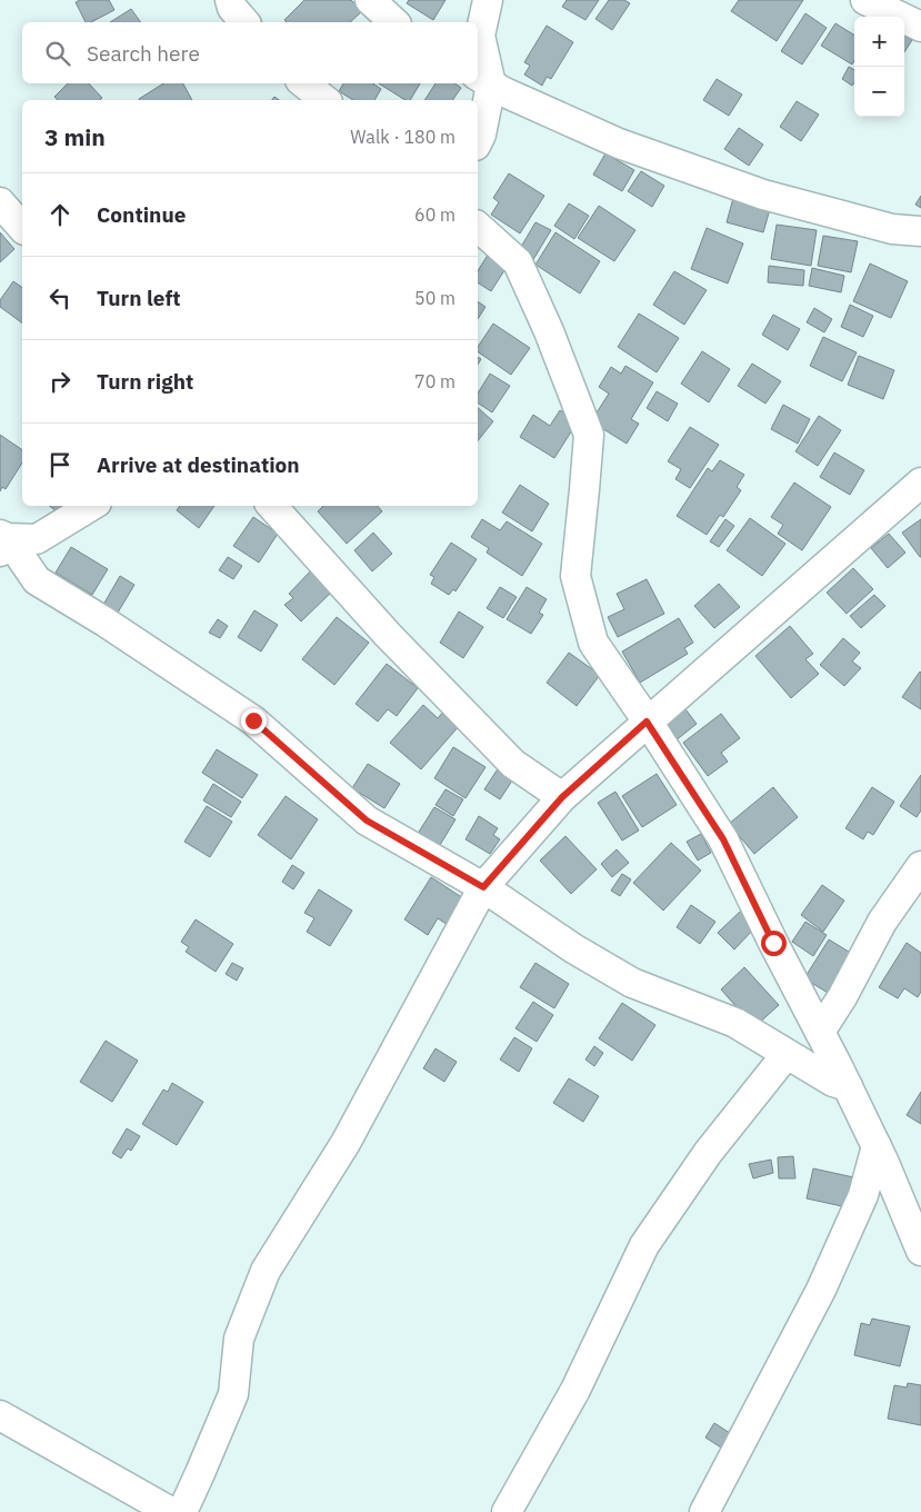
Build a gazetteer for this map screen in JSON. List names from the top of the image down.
{
  "page": {
    "map_buttons": ["+", "−"],
    "search": "Search here",
    "heading": ["3 min", "Walk · 180 m"],
    "list": [
      ["Continue", "60 m"],
      ["Turn left", "50 m"],
      ["Turn right", "70 m"],
      "Arrive at destination"
    ]
  }
}
